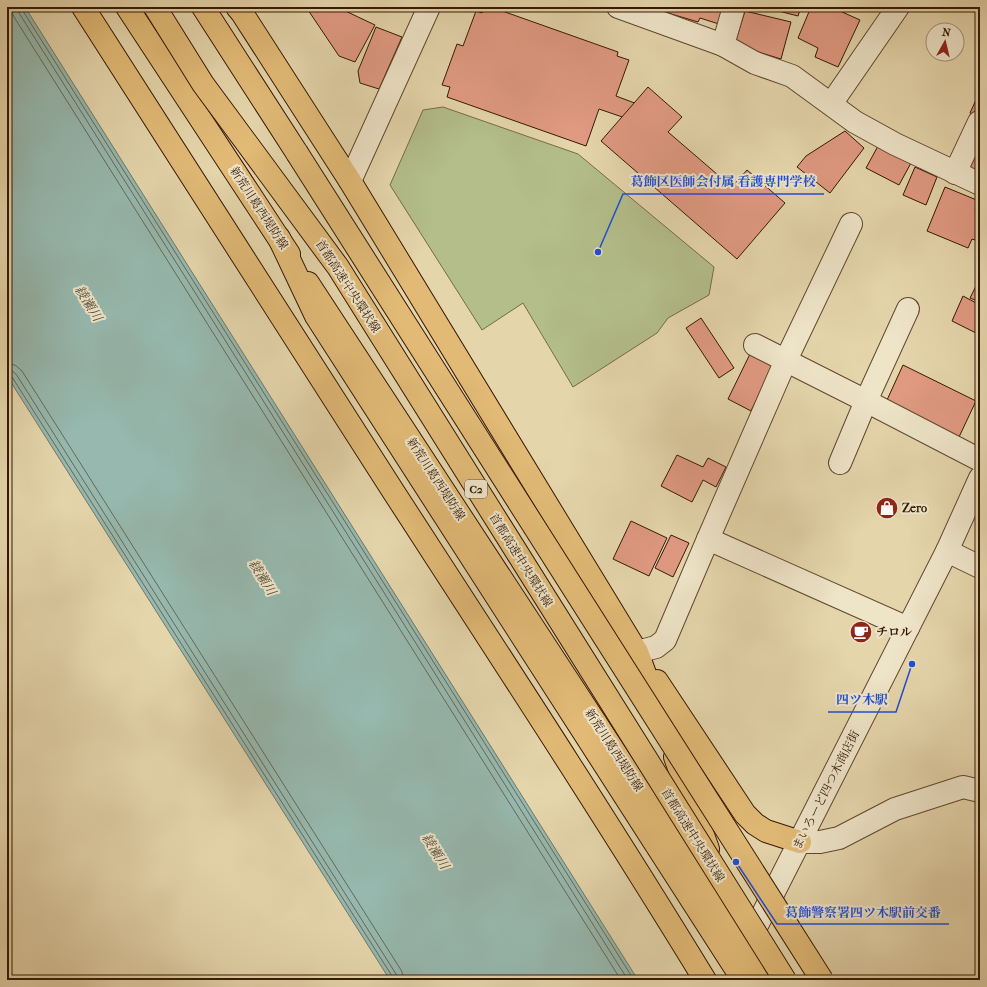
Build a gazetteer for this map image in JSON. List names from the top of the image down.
{
  "streets": {
    "main road": ["新荒川葛西堤防線", "首都高速中央環状線", "C2"],
    "street": ["まいろーど四つ木商店街"]
  },
  "crossings": [
    ["新荒川葛西堤防線", "まいろーど四つ木商店街"]
  ],
  "water": ["綾瀬川"],
  "places": {
    "other": ["葛飾区医師会付属 看護専門学校", "四ツ木駅", "葛飾警察署四ツ木駅前交番"],
    "shop": ["Zero"],
    "cafe": ["チロル"]
  },
  "north": "top"
}
